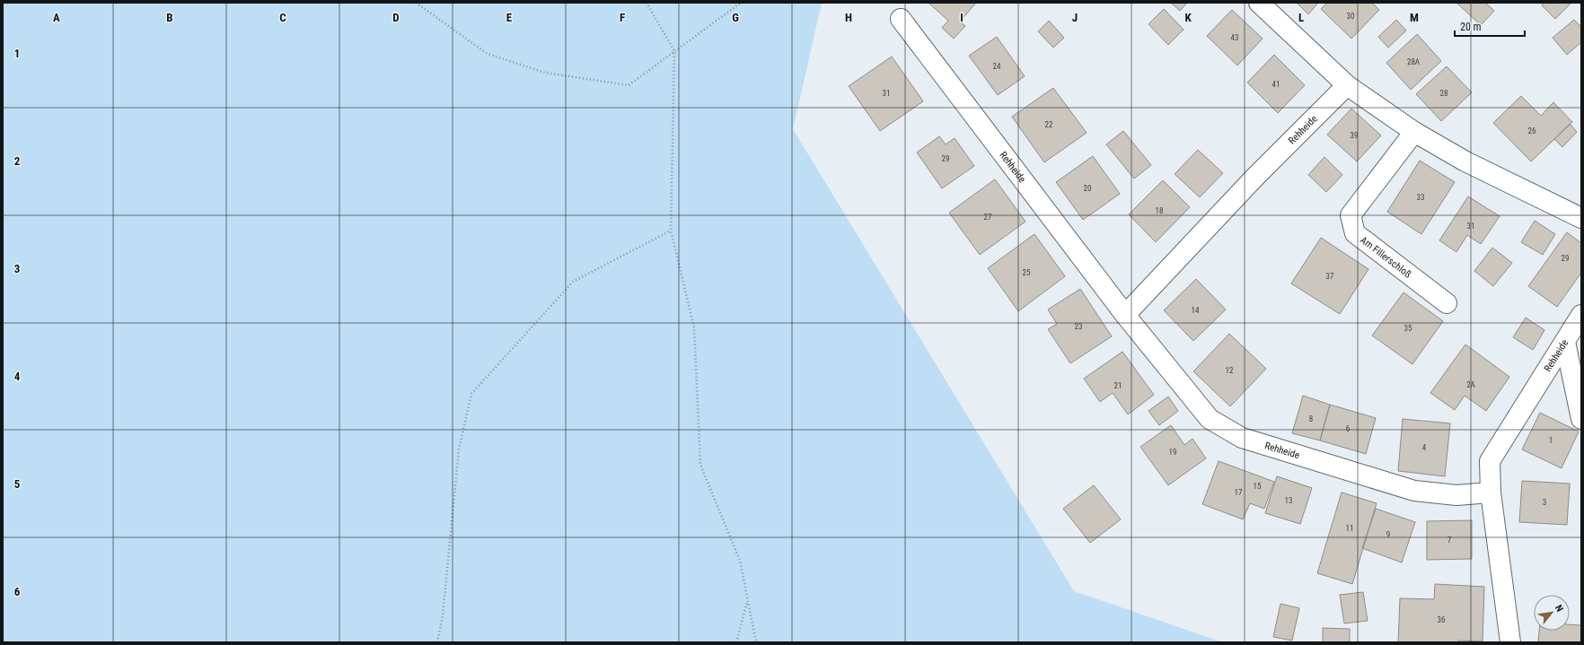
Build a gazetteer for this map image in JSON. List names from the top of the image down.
{
  "streets": {
    "street": ["Rehheide", "Am Fillerschloß"]
  },
  "house_numbers": [
    "30",
    "43",
    "28A",
    "24",
    "41",
    "31",
    "28",
    "22",
    "26",
    "39",
    "29",
    "20",
    "33",
    "18",
    "27",
    "31",
    "29",
    "25",
    "37",
    "14",
    "23",
    "35",
    "12",
    "2A",
    "21",
    "8",
    "6",
    "1",
    "4",
    "19",
    "15",
    "17",
    "13",
    "3",
    "11",
    "9",
    "7",
    "36"
  ],
  "scale_bar": "20 m",
  "north": "top right",
  "grid": {
    "columns": [
      "A",
      "B",
      "C",
      "D",
      "E",
      "F",
      "G",
      "H",
      "I",
      "J",
      "K",
      "L",
      "M"
    ],
    "rows": [
      "1",
      "2",
      "3",
      "4",
      "5",
      "6"
    ]
  }
}
